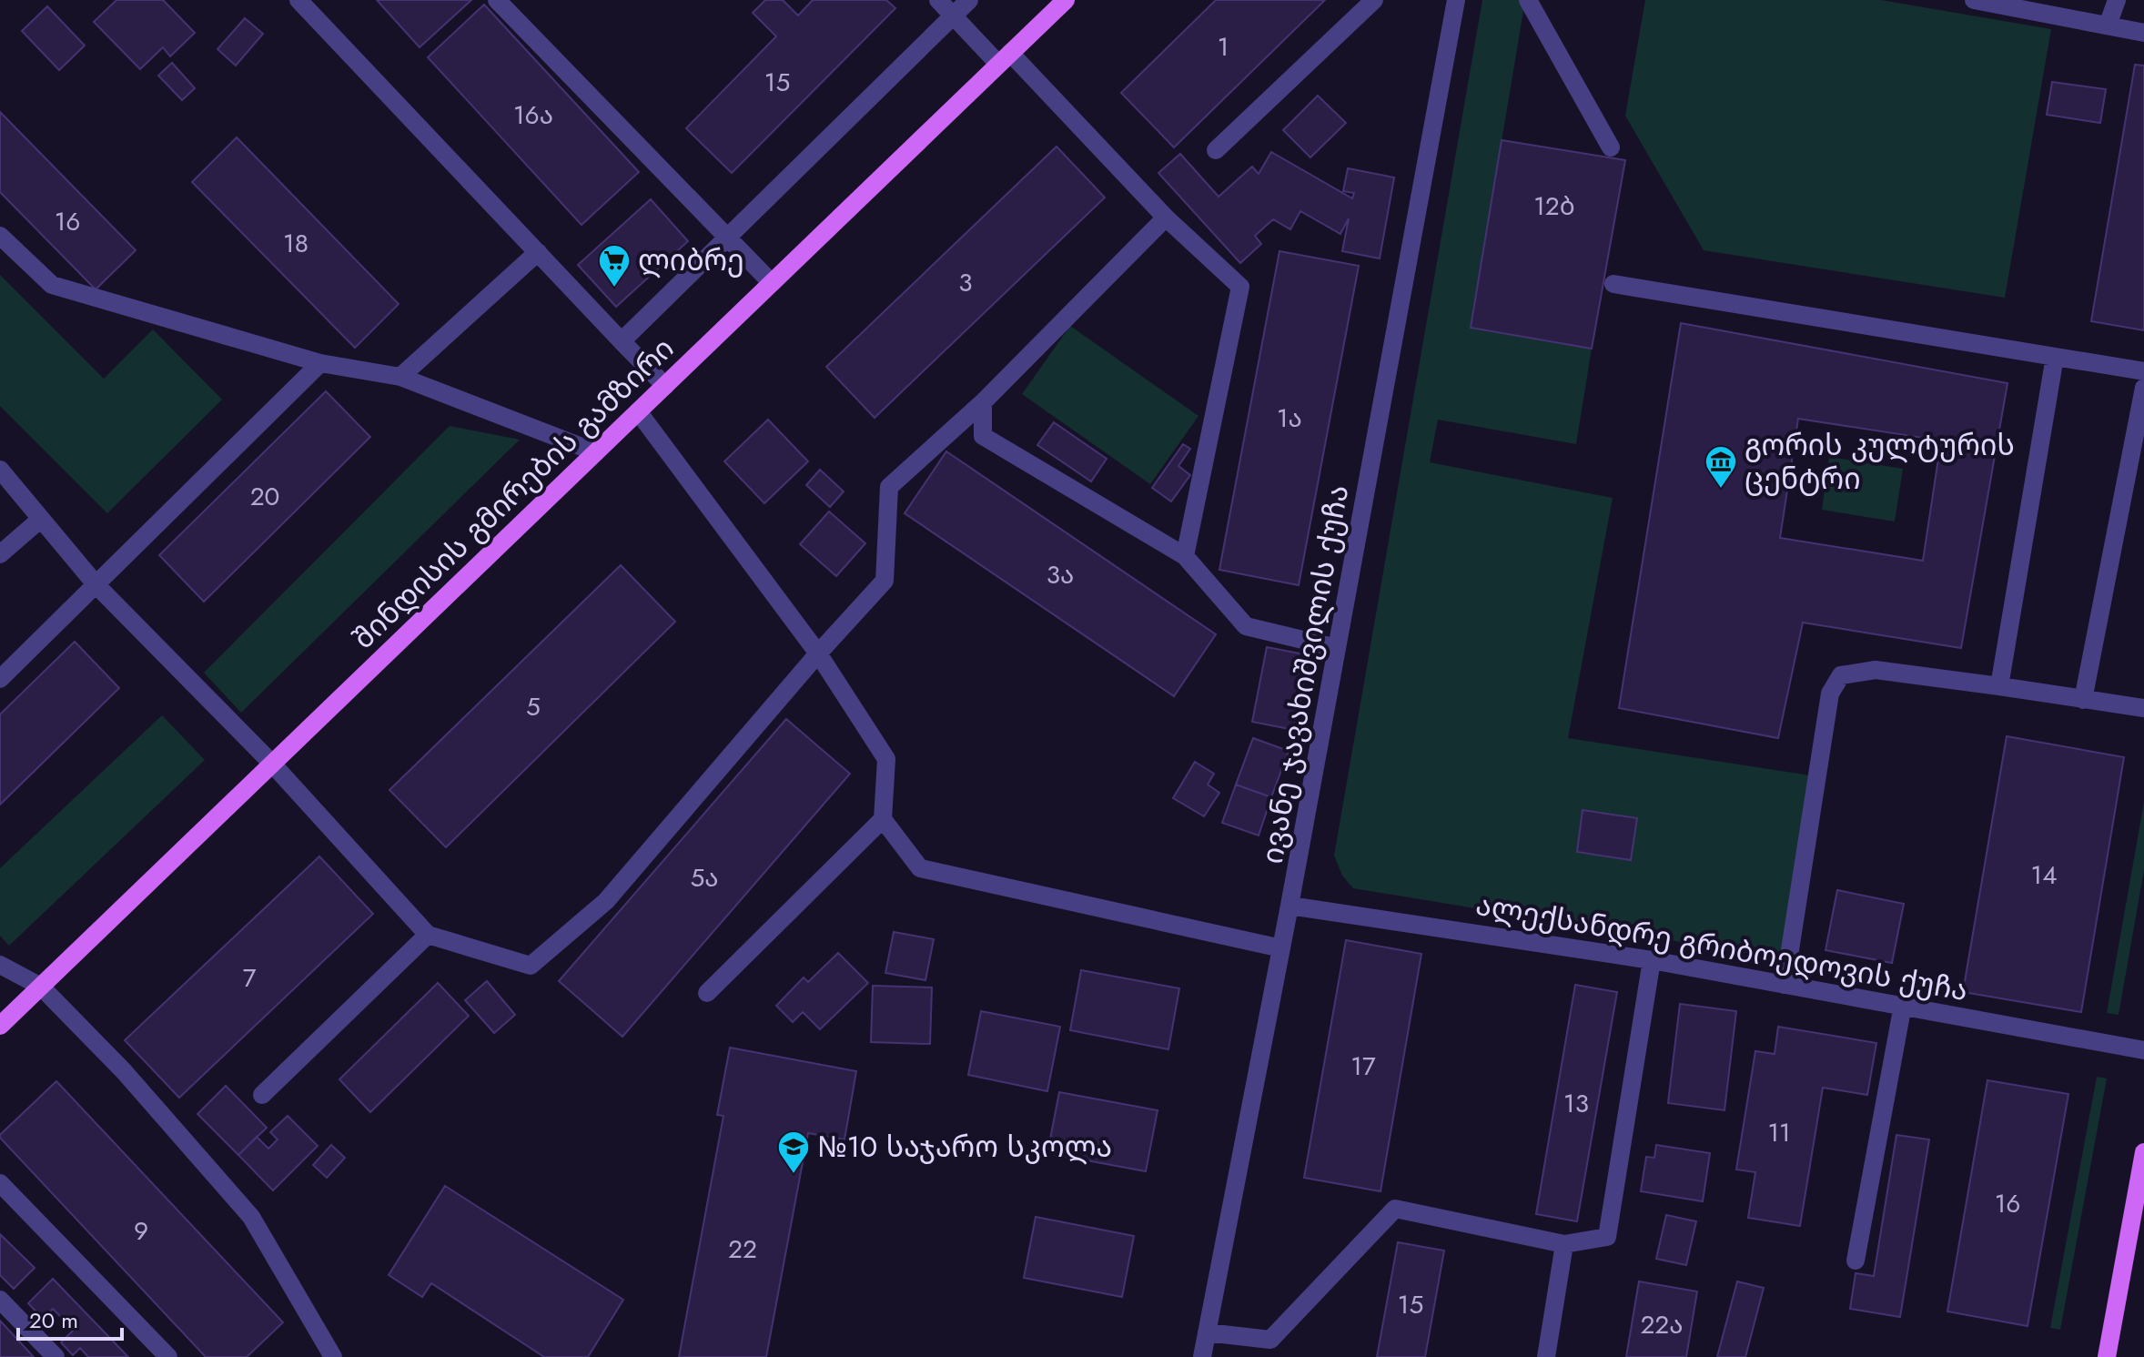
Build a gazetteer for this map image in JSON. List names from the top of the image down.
{
  "streets": {
    "main road": ["შინდისის გმირების გამზირი"],
    "street": ["ივანე ჯავახიშვილის ქუჩა", "ალექსანდრე გრიბოედოვის ქუჩა"]
  },
  "crossings": [
    ["ივანე ჯავახიშვილის ქუჩა", "ალექსანდრე გრიბოედოვის ქუჩა"]
  ],
  "places": {
    "supermarket": ["ლიბრე"],
    "museum": ["გორის კულტურის ცენტრი"],
    "school or university": ["№10 საჯარო სკოლა"]
  },
  "house_numbers": [
    "1",
    "15",
    "16ა",
    "12ბ",
    "16",
    "18",
    "3",
    "1ა",
    "20",
    "3ა",
    "5",
    "14",
    "5ა",
    "7",
    "17",
    "13",
    "11",
    "16",
    "9",
    "22",
    "15",
    "22ა"
  ],
  "scale_bar": "20 m"
}
